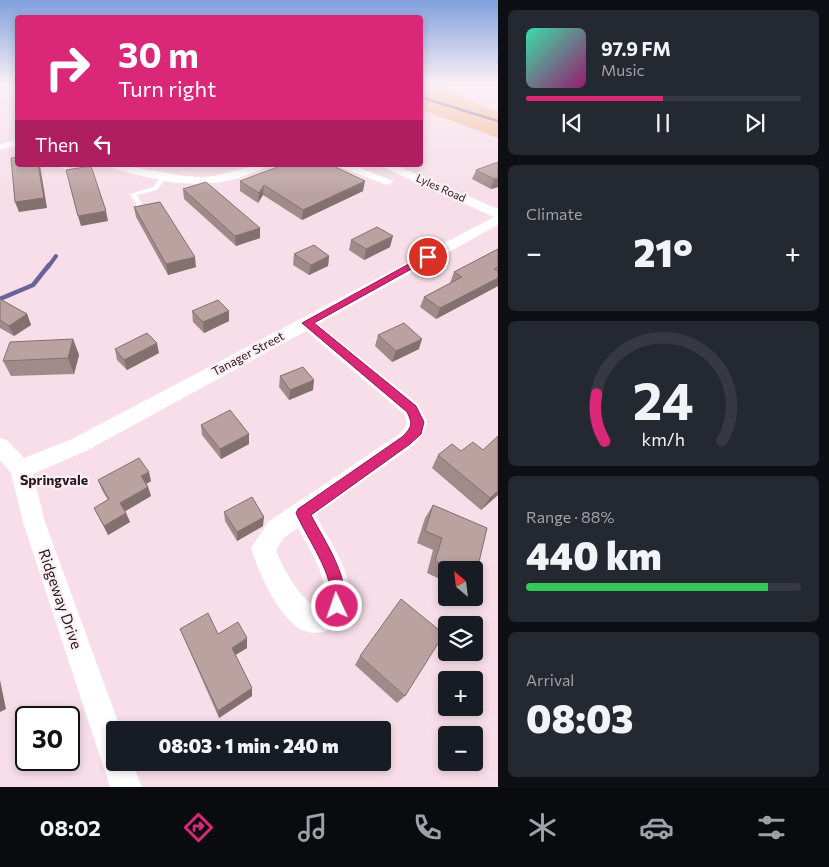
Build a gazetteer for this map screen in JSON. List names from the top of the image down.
{
  "streets": {
    "street": ["Lyles Road", "Tanager Street", "Ridgeway Drive"]
  },
  "crossings": [
    ["Tanager Street", "Ridgeway Drive"]
  ],
  "districts": ["Springvale"],
  "north": "top left",
  "page": {
    "turn": ["30 m", "Turn right"],
    "song": ["97.9 FM", "Music"],
    "then": "Then",
    "tile": [
      "Climate",
      ["Range · 88%", "440 km"],
      ["Arrival", "08:03"]
    ],
    "heat": ["−", "21°", "+"],
    "map_buttons": ["+", "−"],
    "limit": "30",
    "trip": "08:03 · 1 min · 240 m",
    "tabs": "08:02",
    "gauge": ["24", "km/h"]
  }
}
